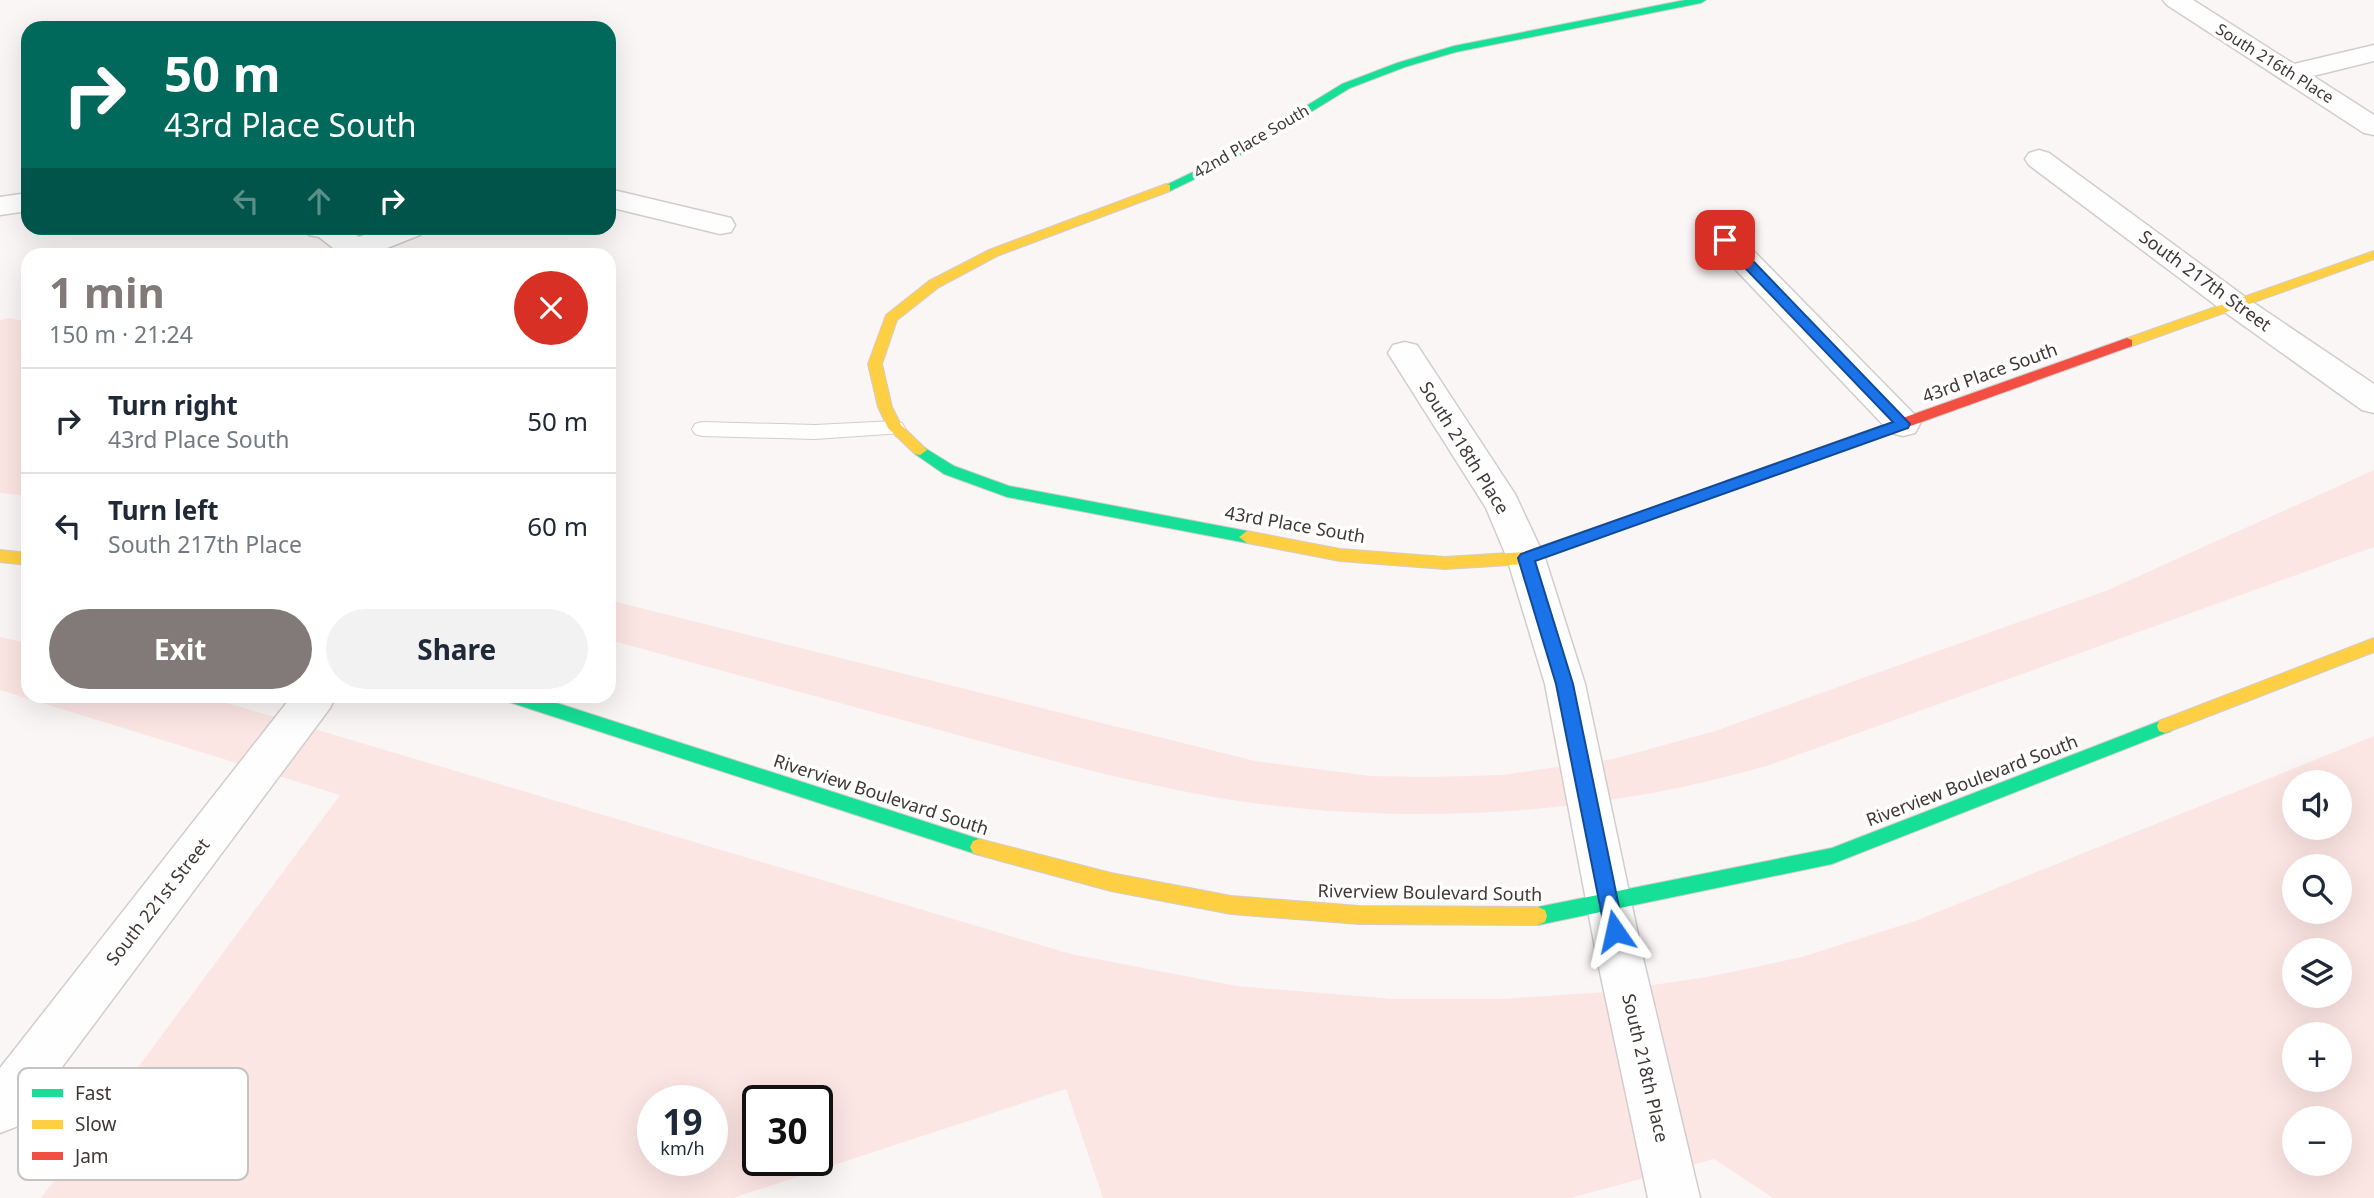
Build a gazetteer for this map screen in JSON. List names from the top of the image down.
{
  "streets": {
    "street": [
      "South 216th Place",
      "42nd Place South",
      "South 217th Street",
      "43rd Place South",
      "South 218th Place",
      "Riverview Boulevard South",
      "South 221st Street"
    ]
  },
  "crossings": [
    ["42nd Place South", "43rd Place South"],
    ["South 217th Street", "43rd Place South"],
    ["43rd Place South", "South 218th Place"],
    ["South 218th Place", "Riverview Boulevard South"]
  ],
  "legend": ["Fast", "Slow", "Jam"],
  "page": {
    "turn": ["50 m", "43rd Place South"],
    "heading": ["1 min", "150 m · 21:24"],
    "list": [
      {
        "name": "Turn right",
        "note": "43rd Place South",
        "value": "50 m"
      },
      {
        "name": "Turn left",
        "note": "South 217th Place",
        "value": "60 m"
      }
    ],
    "buttons": ["Exit", "Share"],
    "map_buttons": ["+", "−"],
    "speed": "19 km/h",
    "limit": "30"
  }
}
